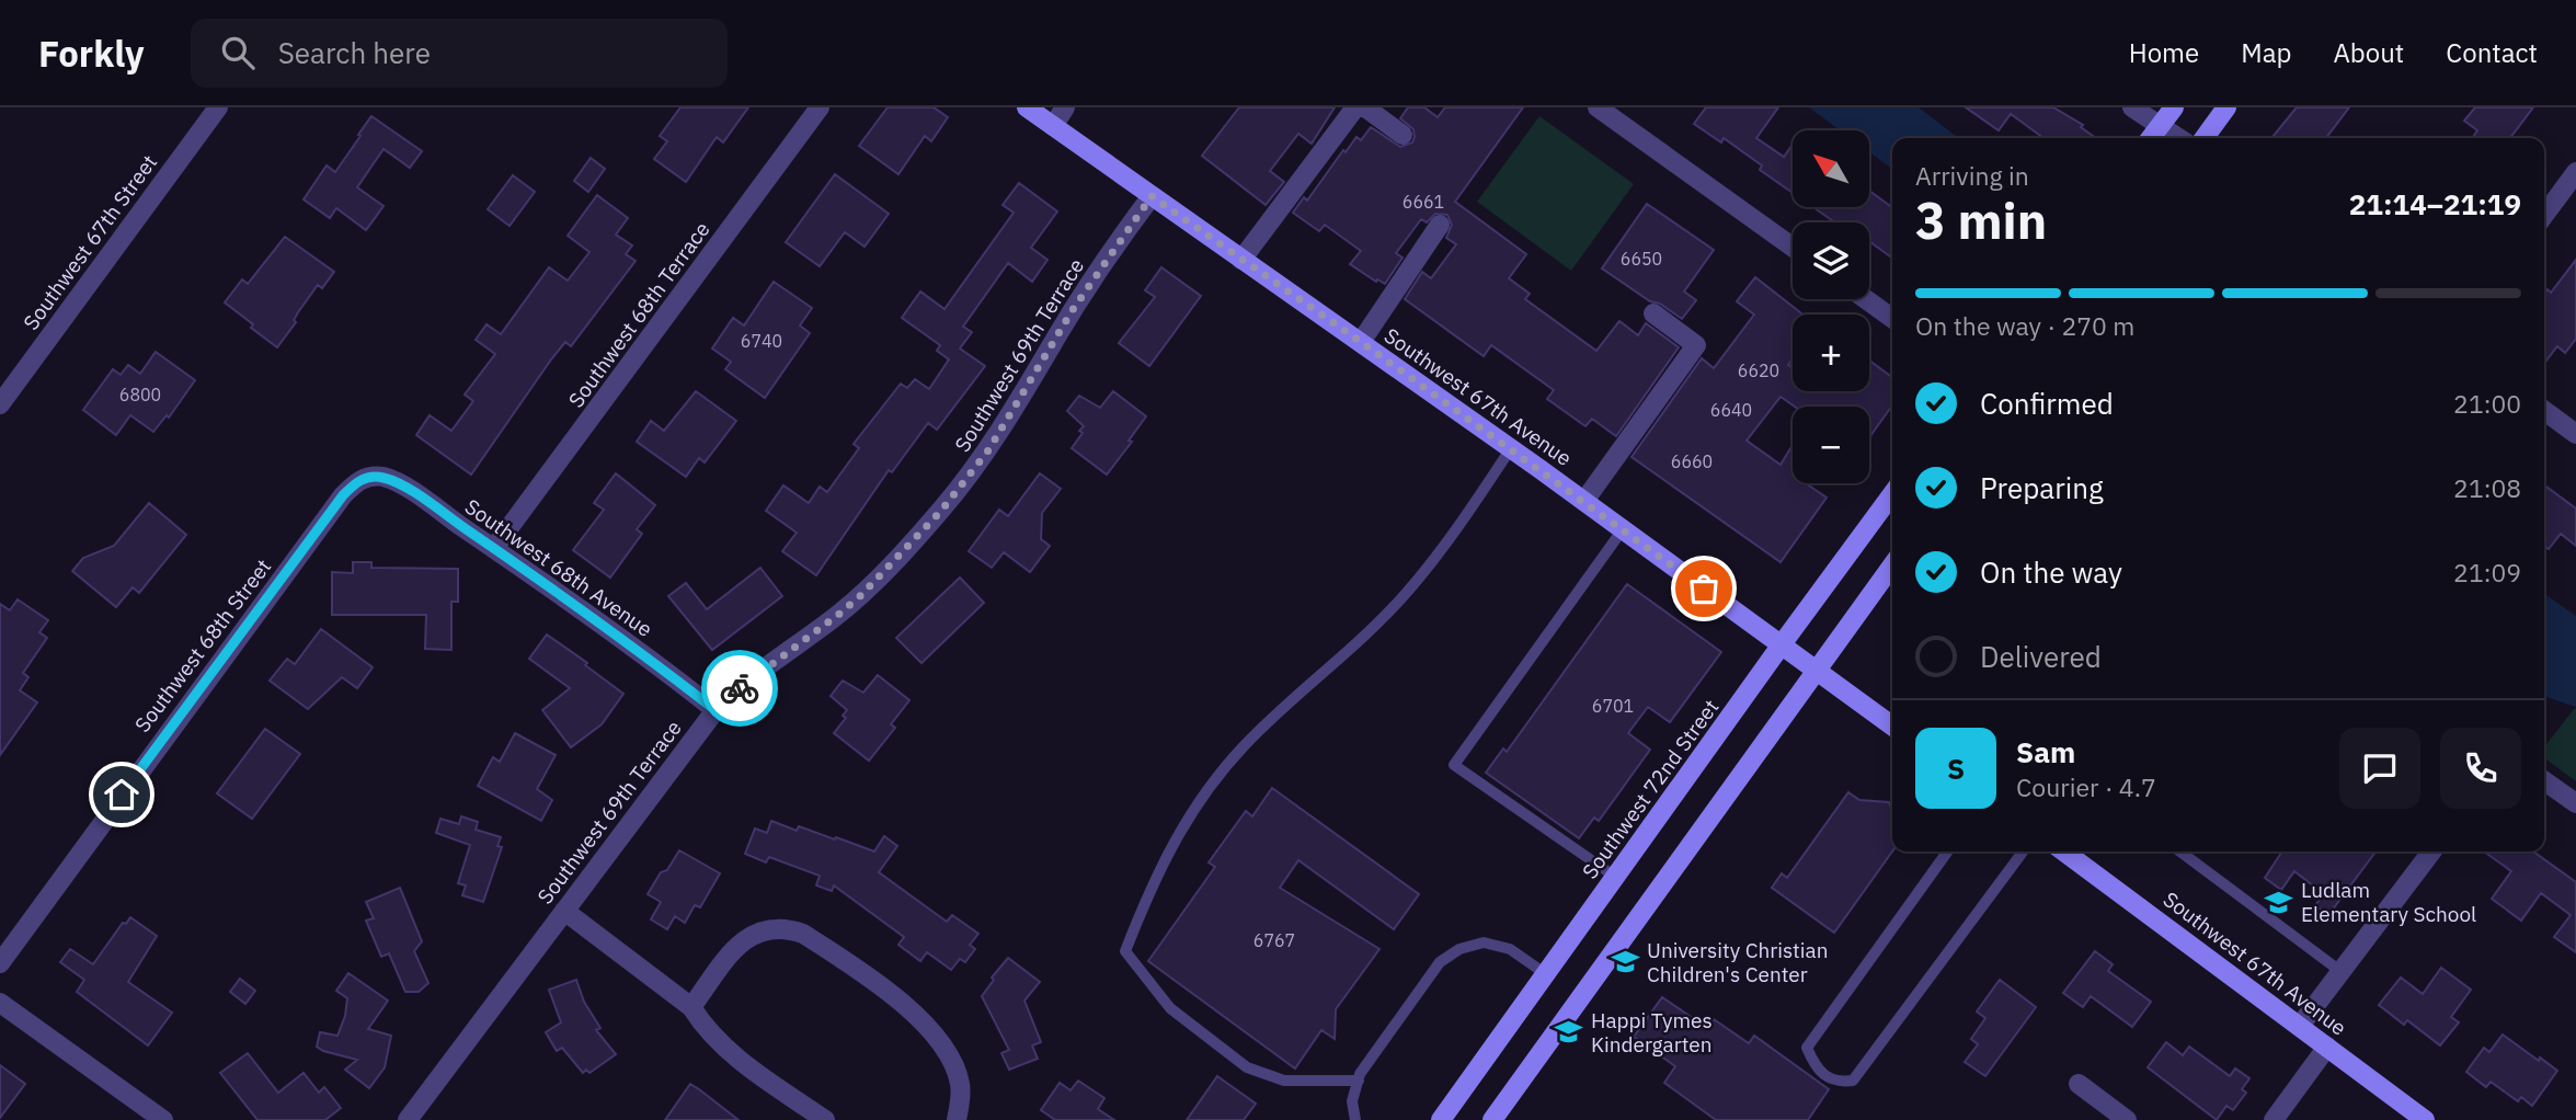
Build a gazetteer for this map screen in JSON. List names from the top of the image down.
{
  "streets": {
    "main road": ["Southwest 67th Avenue", "Southwest 72nd Street"],
    "street": [
      "Southwest 67th Street",
      "Southwest 68th Terrace",
      "Southwest 69th Terrace",
      "Southwest 68th Avenue",
      "Southwest 68th Street"
    ]
  },
  "crossings": [
    ["Southwest 68th Terrace", "Southwest 68th Avenue"],
    ["Southwest 69th Terrace", "Southwest 67th Avenue"],
    ["Southwest 69th Terrace", "Southwest 68th Avenue"],
    ["Southwest 67th Avenue", "Southwest 72nd Street"],
    ["Southwest 68th Avenue", "Southwest 68th Street"]
  ],
  "places": {
    "school or university": ["Ludlam Elementary School", "University Christian Children's Center", "Happi Tymes Kindergarten"]
  },
  "house_numbers": [
    "6661",
    "6650",
    "6740",
    "6620",
    "6800",
    "6640",
    "6660",
    "6701",
    "6767"
  ],
  "north": "top left",
  "page": {
    "header": "Forkly",
    "search": "Search here",
    "nav": [
      "Home",
      "Map",
      "About",
      "Contact"
    ],
    "map_buttons": ["+", "−"],
    "heading": ["3 min", "Arriving in", "21:14–21:19"],
    "panel": ["Sam", "Courier · 4.7"],
    "bar": "On the way · 270 m",
    "list": [
      ["Confirmed", "21:00"],
      ["Preparing", "21:08"],
      ["On the way", "21:09"],
      "Delivered"
    ],
    "round": "S"
  }
}
